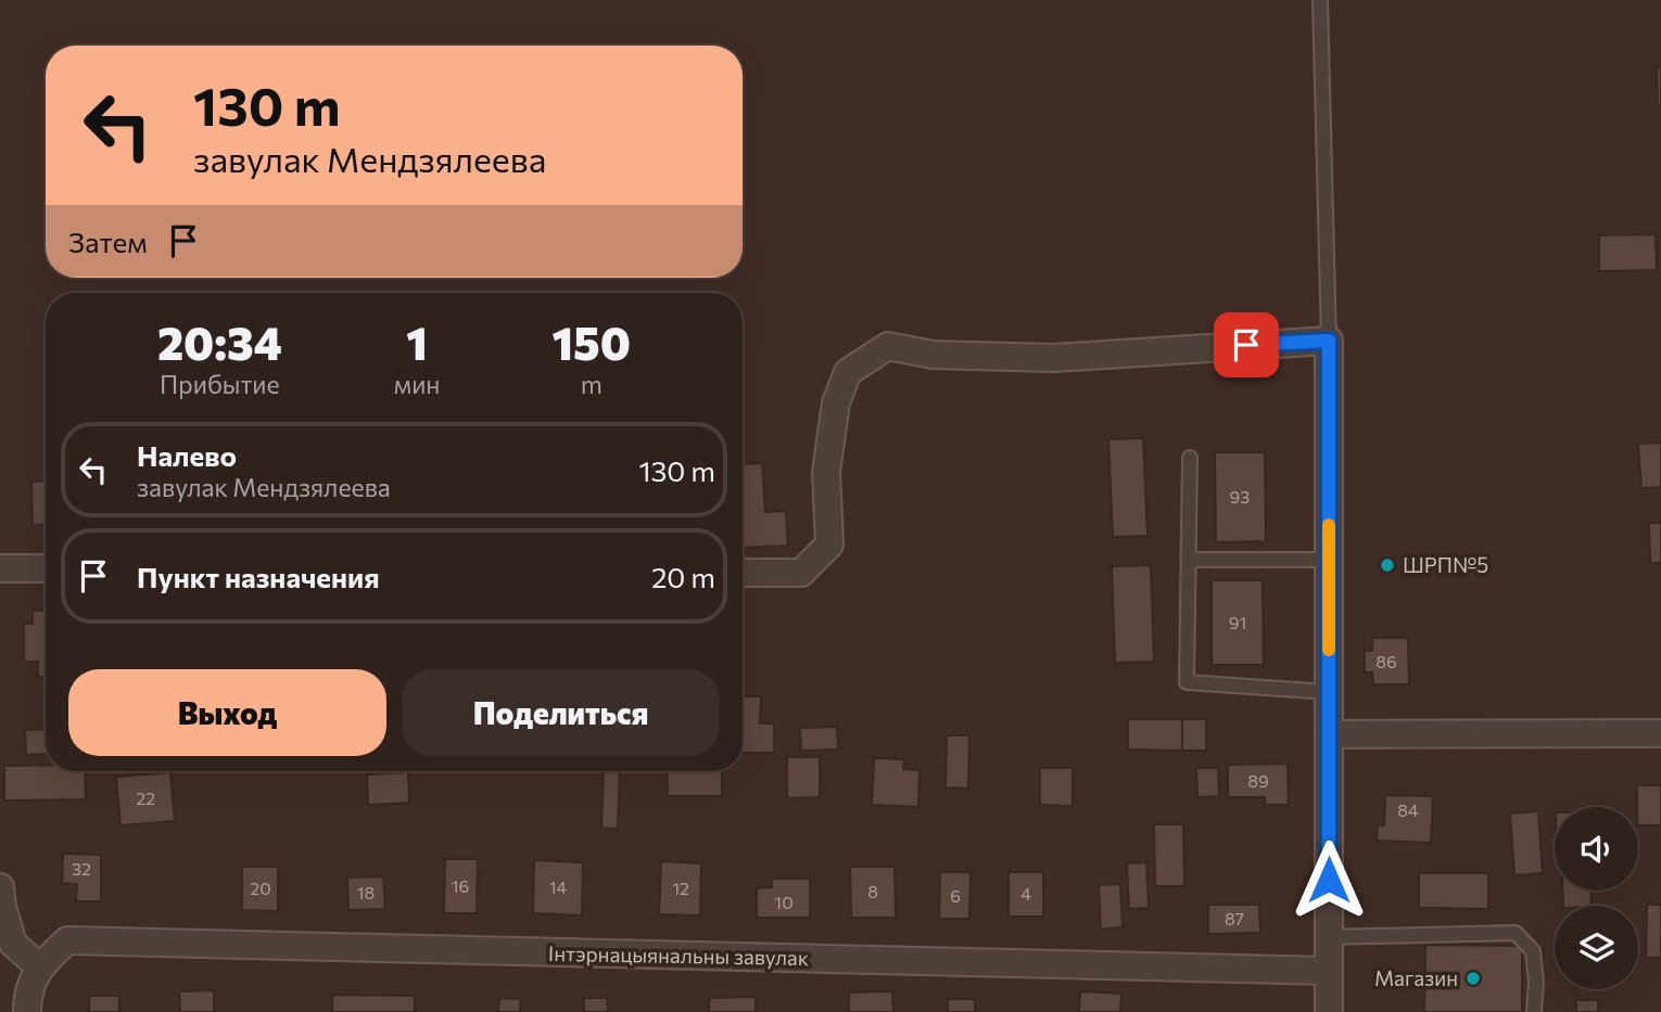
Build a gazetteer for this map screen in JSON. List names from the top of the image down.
{
  "streets": {
    "street": ["Інтэрнацыянальны завулак"]
  },
  "places": ["ШРП№5", "Магазин"],
  "house_numbers": [
    "93",
    "91",
    "86",
    "89",
    "22",
    "84",
    "32",
    "16",
    "14",
    "20",
    "12",
    "8",
    "18",
    "4",
    "6",
    "10",
    "87"
  ],
  "page": {
    "turn": ["130 m", "завулак Мендзялеева"],
    "then": "Затем",
    "eta": [
      "20:34",
      "Прибытие",
      "1",
      "мин",
      "150",
      "m"
    ],
    "list": [
      {
        "name": "Налево",
        "note": "завулак Мендзялеева",
        "value": "130 m"
      },
      {
        "name": "Пункт назначения",
        "value": "20 m"
      }
    ],
    "buttons": ["Выход", "Поделиться"]
  }
}
